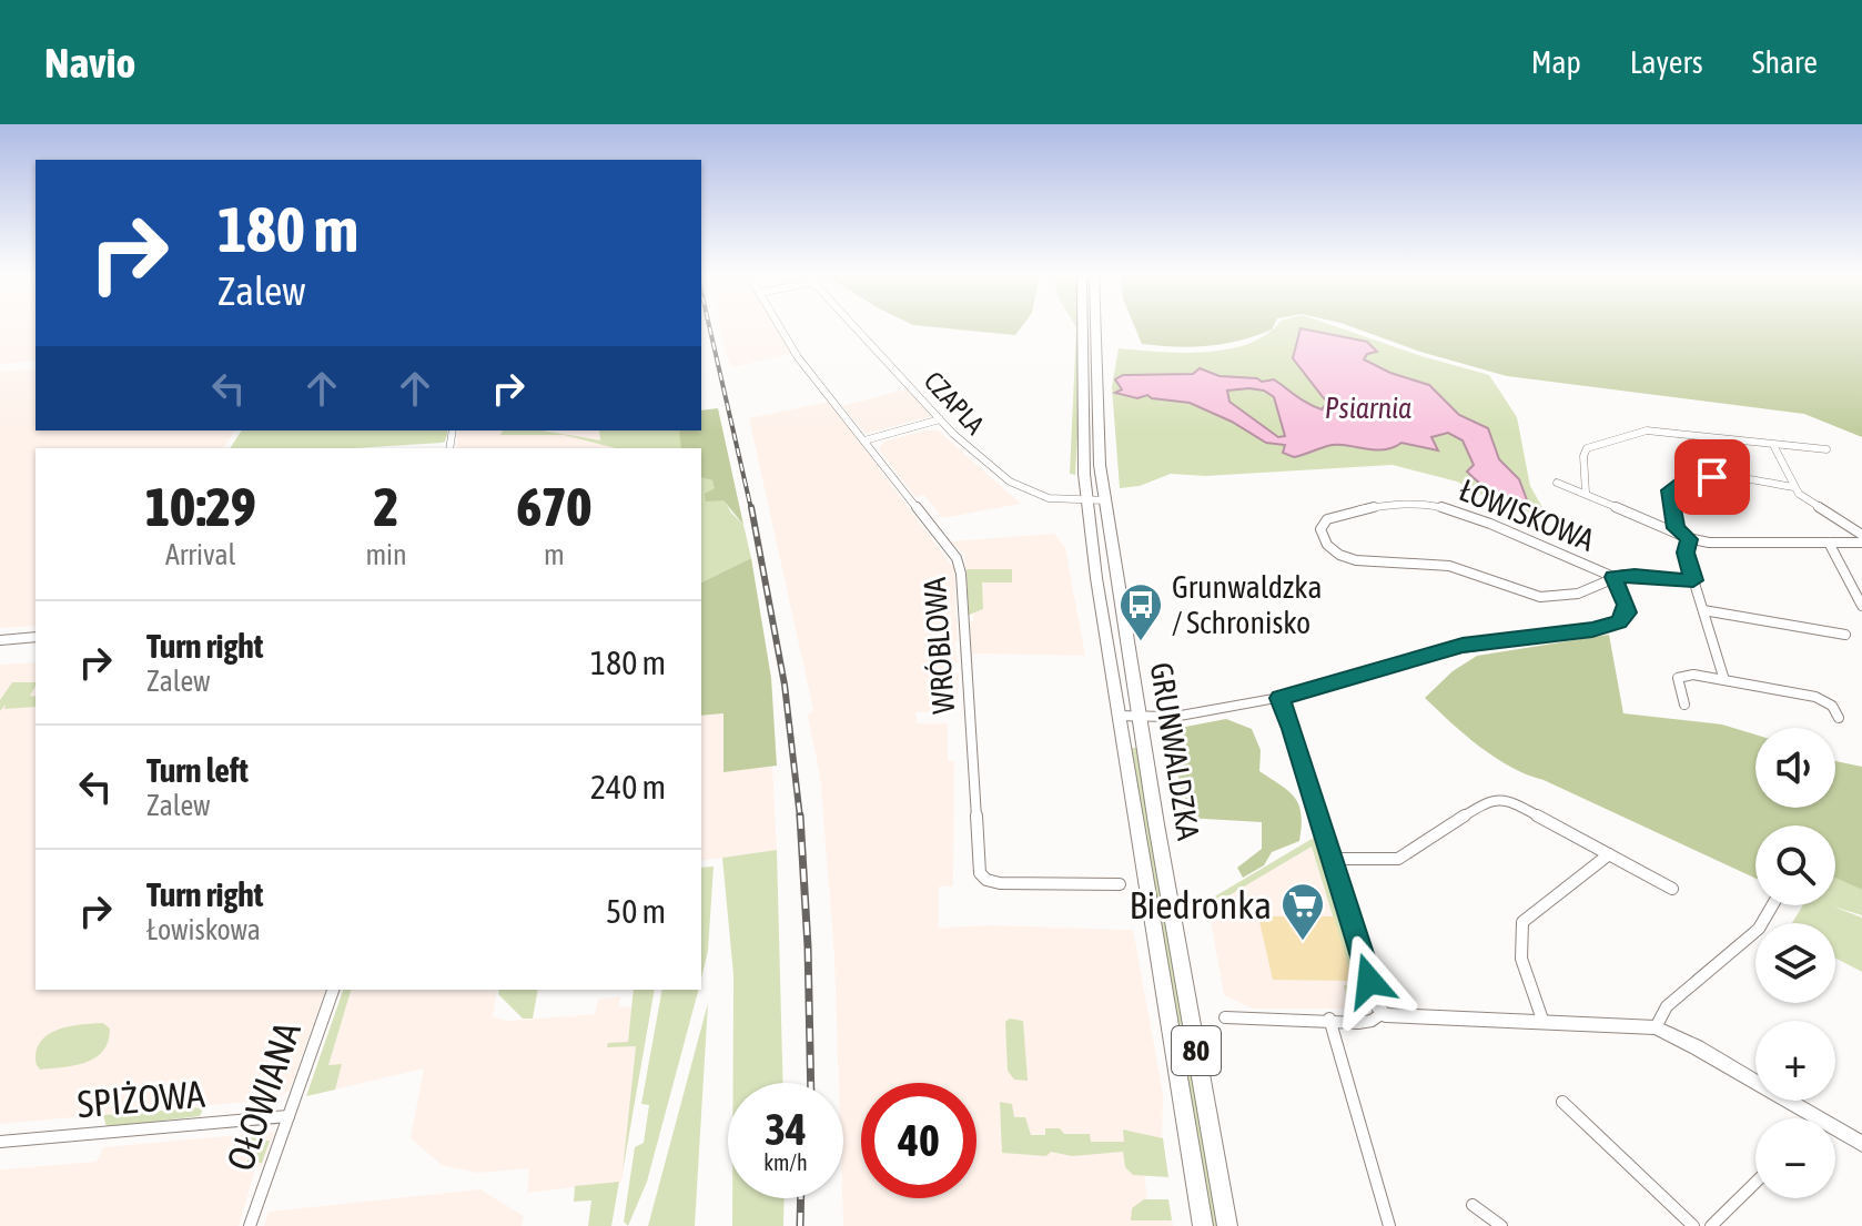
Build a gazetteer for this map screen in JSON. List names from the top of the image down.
{
  "streets": {
    "main road": ["GRUNWALDZKA", "80"],
    "street": [
      "CZAPLA",
      "ŁOWISKOWA",
      "WRÓBLOWA",
      "OŁOWIANA",
      "SPIŻOWA"
    ]
  },
  "crossings": [
    ["CZAPLA", "GRUNWALDZKA"],
    ["GRUNWALDZKA", "80"],
    ["OŁOWIANA", "SPIŻOWA"]
  ],
  "water": ["Psiarnia"],
  "places": {
    "bus stop": ["Grunwaldzka / Schronisko"],
    "supermarket": ["Biedronka"]
  },
  "page": {
    "header": "Navio",
    "nav": ["Map", "Layers", "Share"],
    "turn": ["180 m", "Zalew"],
    "eta": [
      "10:29",
      "Arrival",
      "2",
      "min",
      "670",
      "m"
    ],
    "list": [
      {
        "name": "Turn right",
        "note": "Zalew",
        "value": "180 m"
      },
      {
        "name": "Turn left",
        "note": "Zalew",
        "value": "240 m"
      },
      {
        "name": "Turn right",
        "note": "Łowiskowa",
        "value": "50 m"
      }
    ],
    "map_buttons": ["+", "−"],
    "speed": "34 km/h",
    "limit": "40"
  }
}
